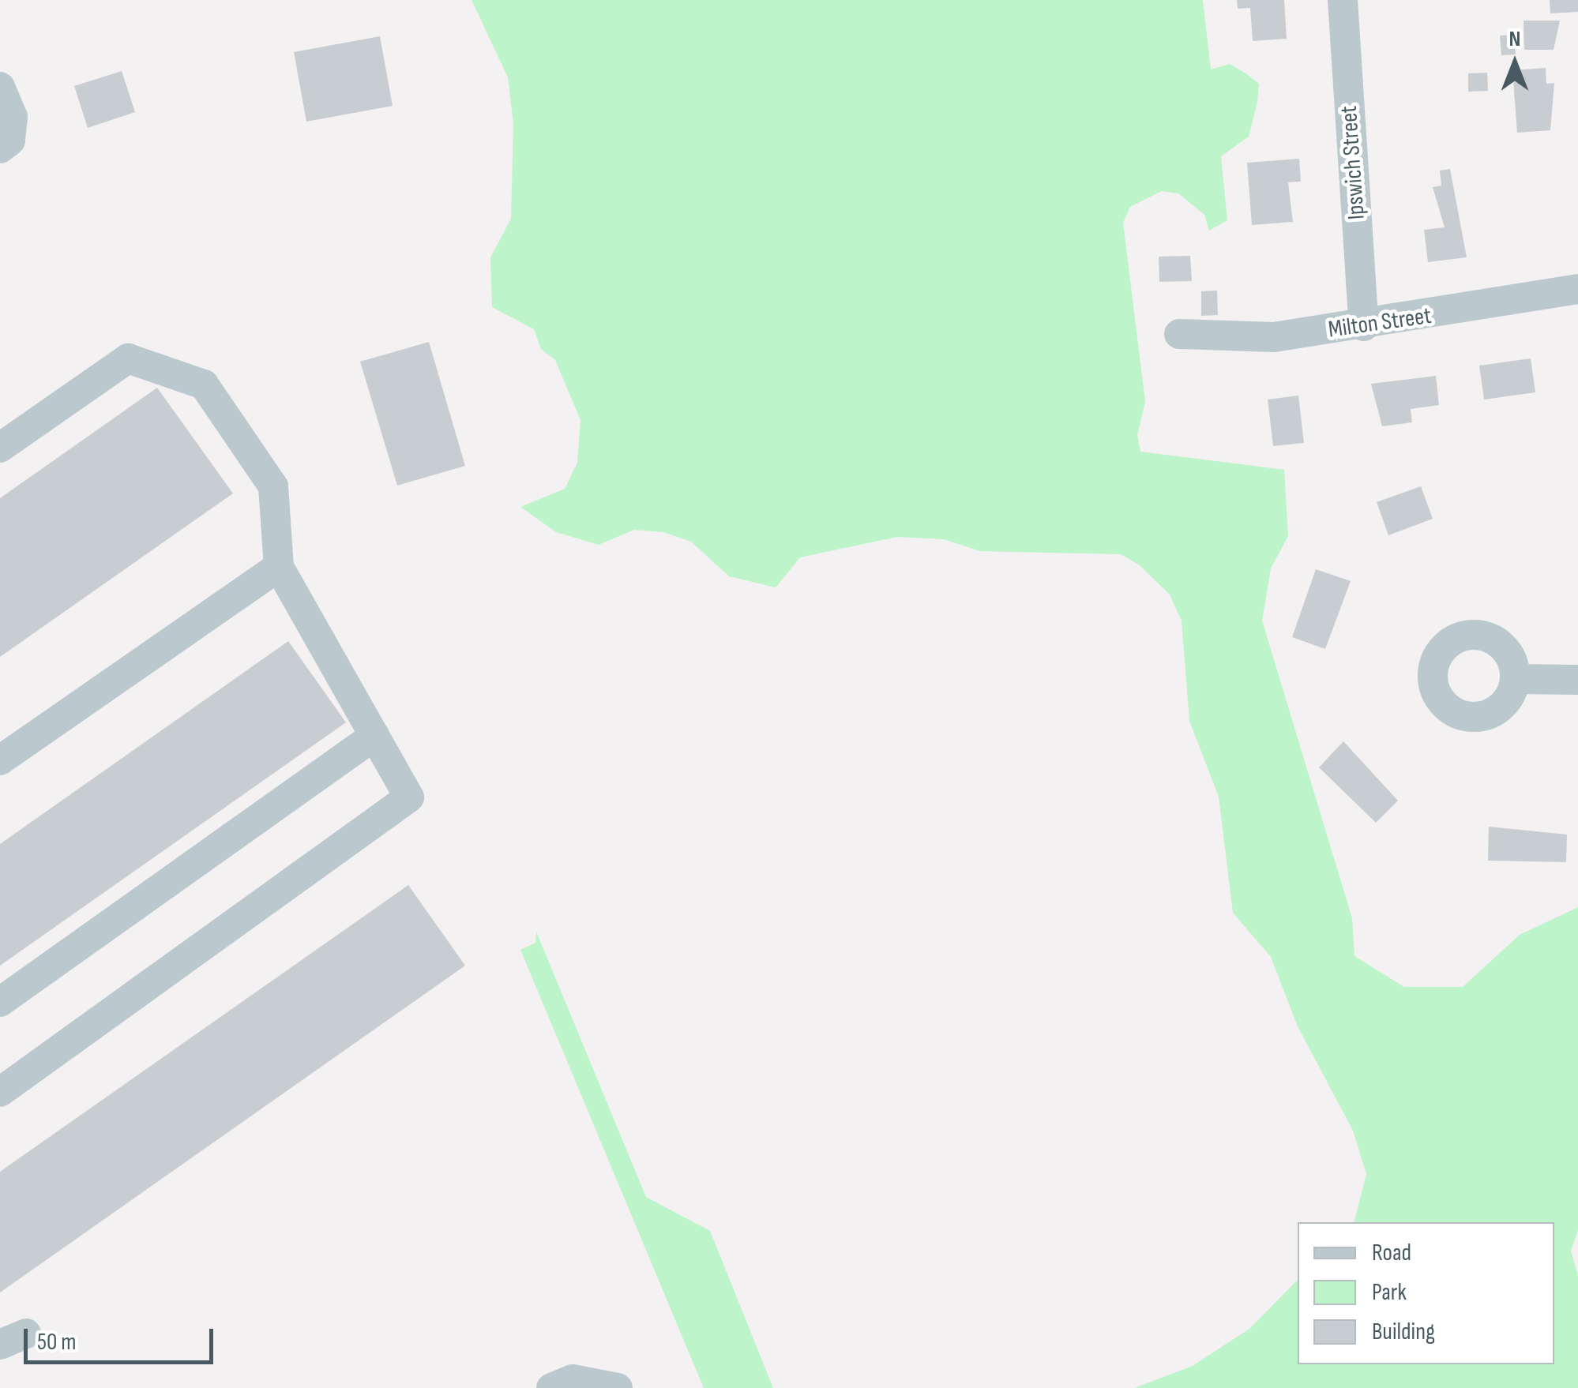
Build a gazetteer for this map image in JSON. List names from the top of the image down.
{
  "streets": {
    "street": ["Ipswich Street", "Milton Street"]
  },
  "crossings": [
    ["Ipswich Street", "Milton Street"]
  ],
  "legend": ["Road", "Park", "Building"],
  "scale_bar": "50 m",
  "north": "top"
}
